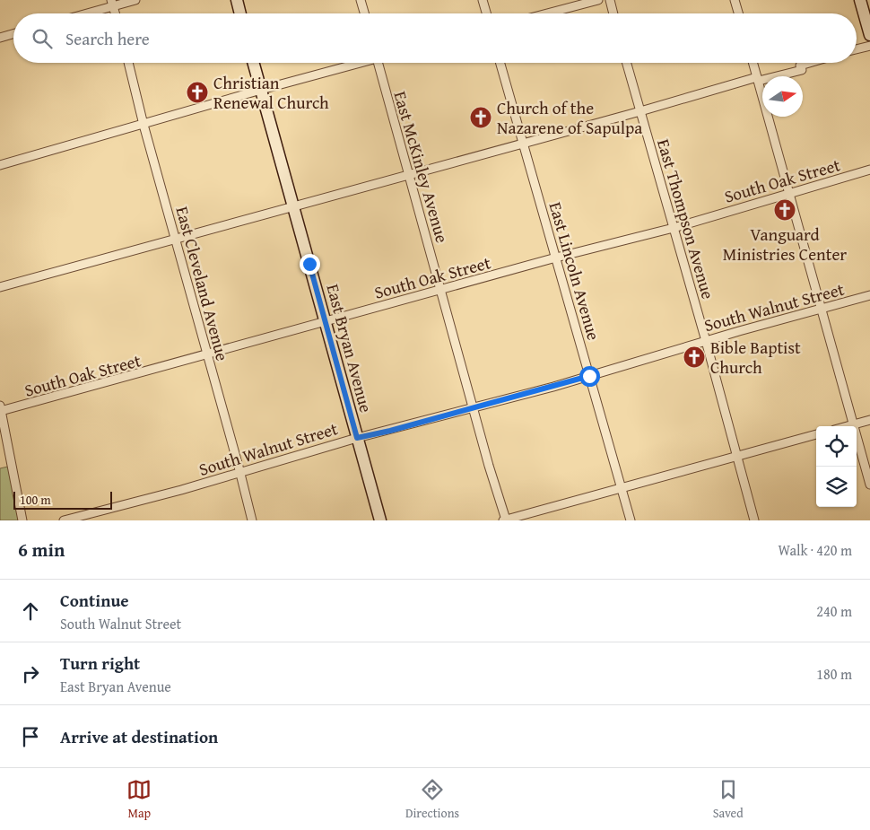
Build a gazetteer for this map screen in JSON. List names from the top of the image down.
{
  "streets": {
    "street": [
      "East McKinley Avenue",
      "South Oak Street",
      "East Thompson Avenue",
      "East Lincoln Avenue",
      "East Cleveland Avenue",
      "South Walnut Street",
      "East Bryan Avenue"
    ]
  },
  "crossings": [
    ["East McKinley Avenue", "South Oak Street"],
    ["East McKinley Avenue", "South Walnut Street"],
    ["South Oak Street", "East Thompson Avenue"],
    ["South Oak Street", "East Lincoln Avenue"],
    ["South Oak Street", "East Cleveland Avenue"],
    ["South Oak Street", "East Bryan Avenue"],
    ["East Thompson Avenue", "South Walnut Street"],
    ["East Lincoln Avenue", "South Walnut Street"],
    ["East Cleveland Avenue", "South Walnut Street"],
    ["South Walnut Street", "East Bryan Avenue"]
  ],
  "places": {
    "church": [
      "Christian Renewal Church",
      "Church of the Nazarene of Sapulpa",
      "Vanguard Ministries Center",
      "Bible Baptist Church"
    ]
  },
  "scale_bar": "100 m",
  "north": "right",
  "page": {
    "search": "Search here",
    "scale": "100 m",
    "heading": ["6 min", "Walk · 420 m"],
    "list": [
      ["Continue", "South Walnut Street", "240 m"],
      ["Turn right", "East Bryan Avenue", "180 m"],
      "Arrive at destination"
    ],
    "nav": ["Map", "Directions", "Saved"]
  }
}
